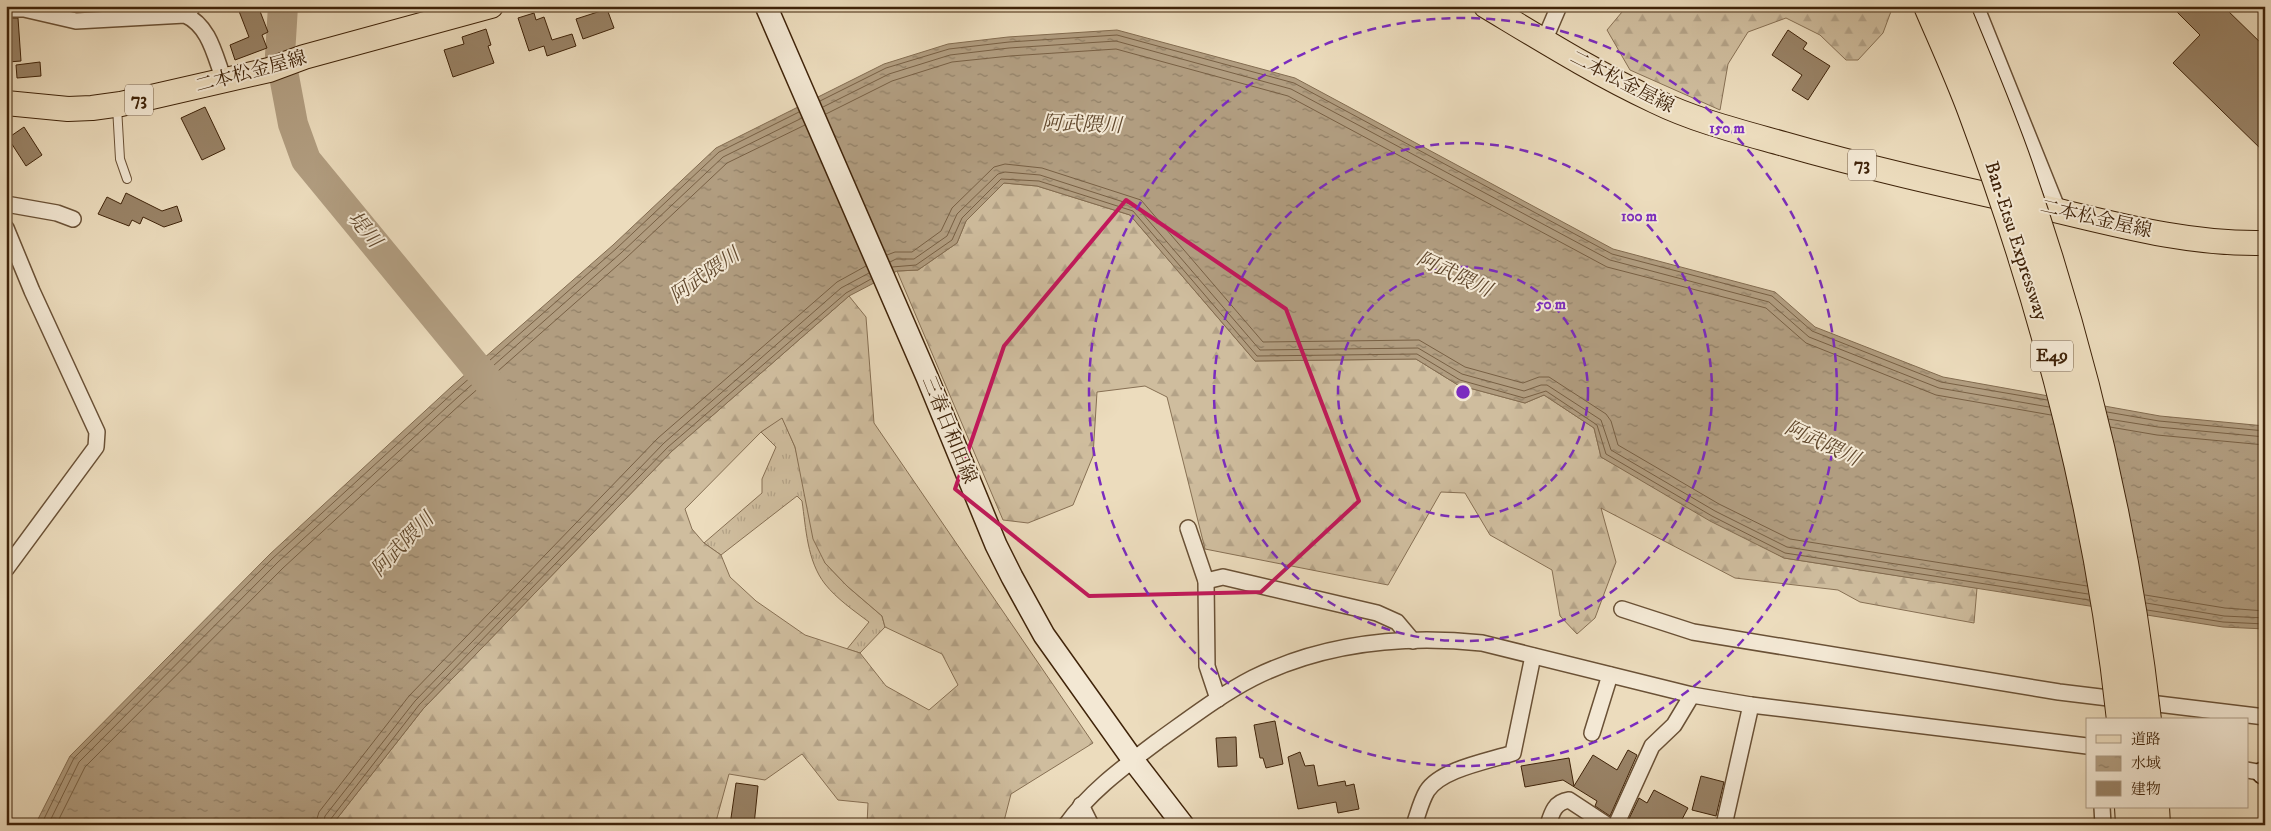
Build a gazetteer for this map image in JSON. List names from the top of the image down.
{
  "streets": {
    "highway": ["Ban-Etsu Expressway", "E49"],
    "main road": ["二本松金屋線", "73", "三春日和田線"]
  },
  "water": ["阿武隈川", "堤川"],
  "legend": ["道路", "水域", "建物"],
  "rings": ["150 m", "100 m", "50 m"]
}
